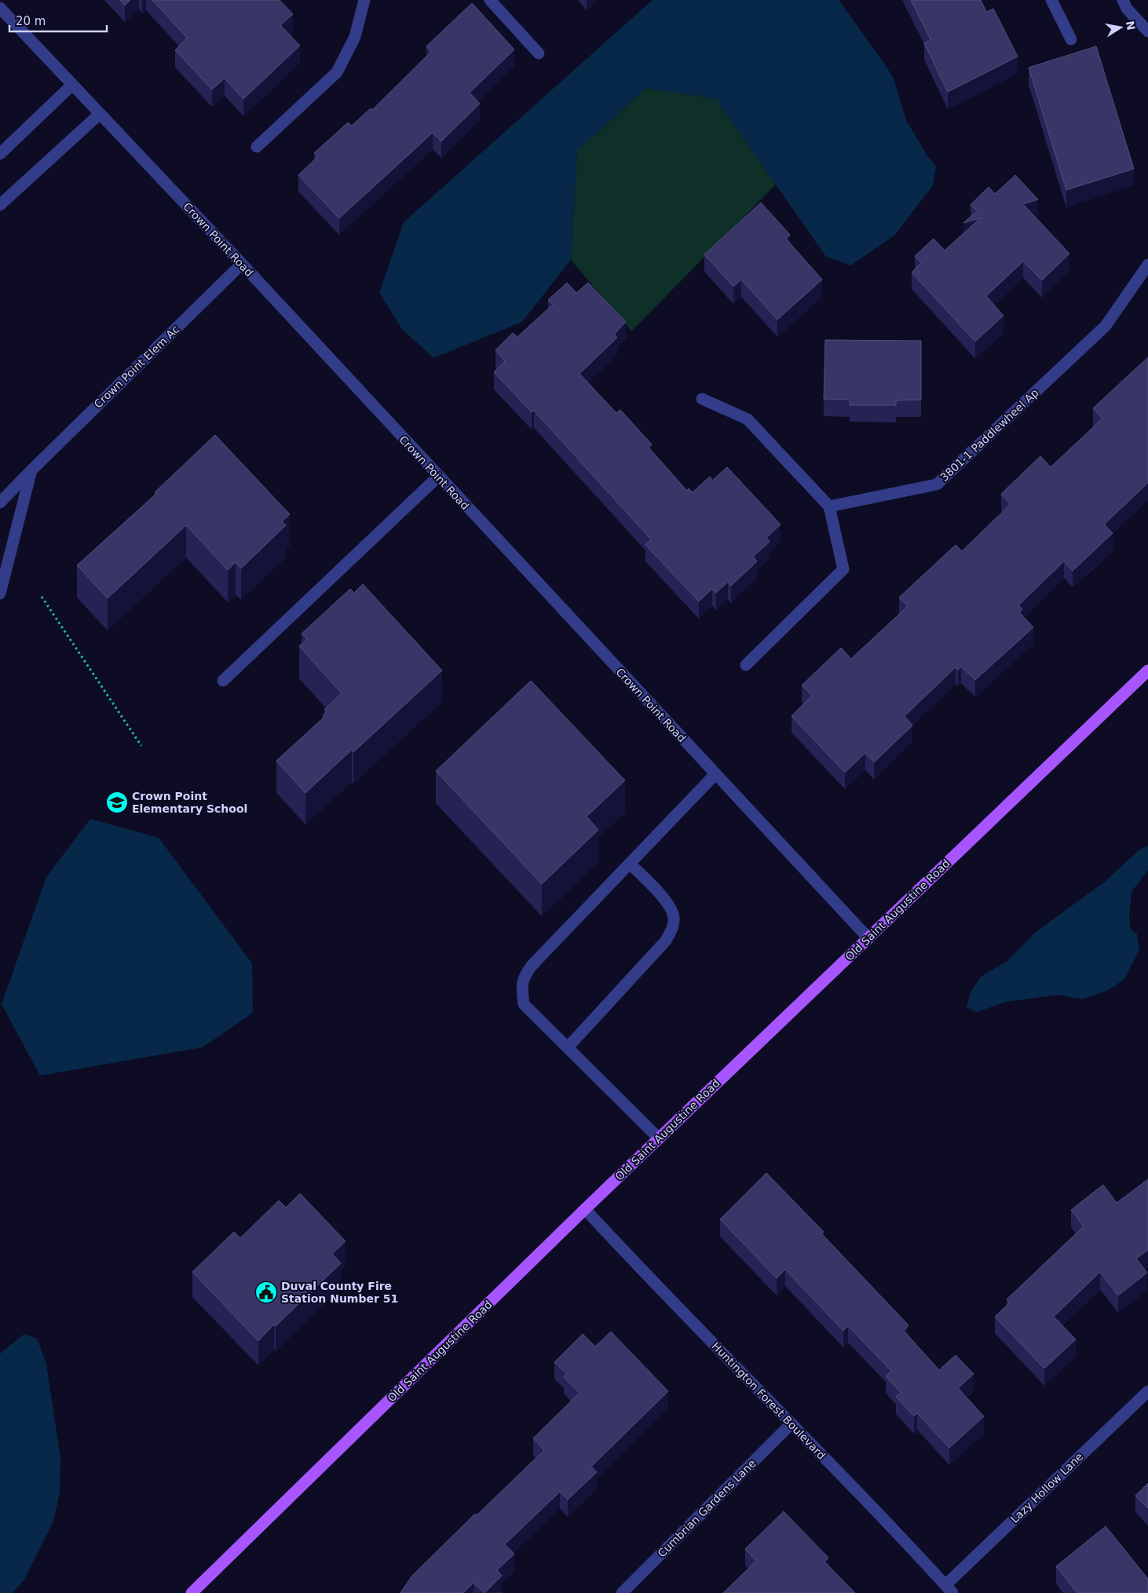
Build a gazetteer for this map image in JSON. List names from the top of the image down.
{
  "streets": {
    "main road": ["Old Saint Augustine Road"],
    "street": [
      "Crown Point Road",
      "Crown Point Elem Ac",
      "3801-1 Paddlewheel Ap",
      "Huntington Forest Boulevard",
      "Lazy Hollow Lane",
      "Cumbrian Gardens Lane"
    ]
  },
  "crossings": [
    ["Crown Point Road", "Crown Point Elem Ac"],
    ["Crown Point Road", "Old Saint Augustine Road"],
    ["Old Saint Augustine Road", "Huntington Forest Boulevard"],
    ["Huntington Forest Boulevard", "Lazy Hollow Lane"],
    ["Huntington Forest Boulevard", "Cumbrian Gardens Lane"]
  ],
  "places": {
    "school or university": ["Crown Point Elementary School"],
    "public building": ["Duval County Fire Station Number 51"]
  },
  "scale_bar": "20 m",
  "north": "right"
}
